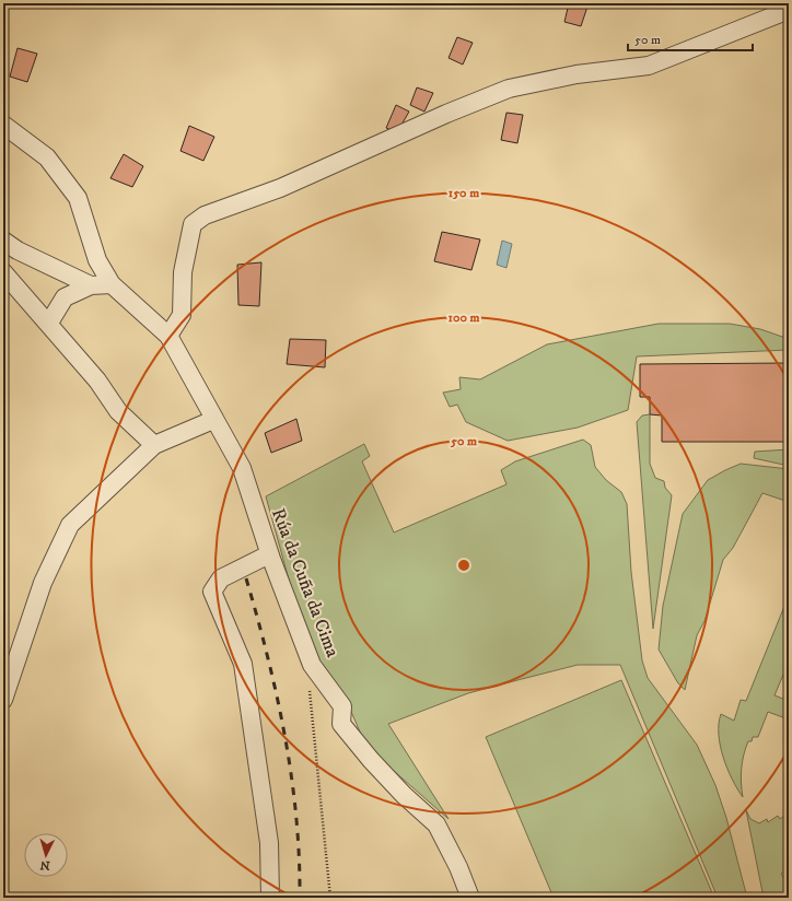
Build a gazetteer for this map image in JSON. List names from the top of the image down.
{
  "streets": {
    "street": ["Rúa da Cuña da Cima"]
  },
  "scale_bar": "50 m",
  "north": "bottom",
  "rings": ["150 m", "100 m", "50 m"]
}
